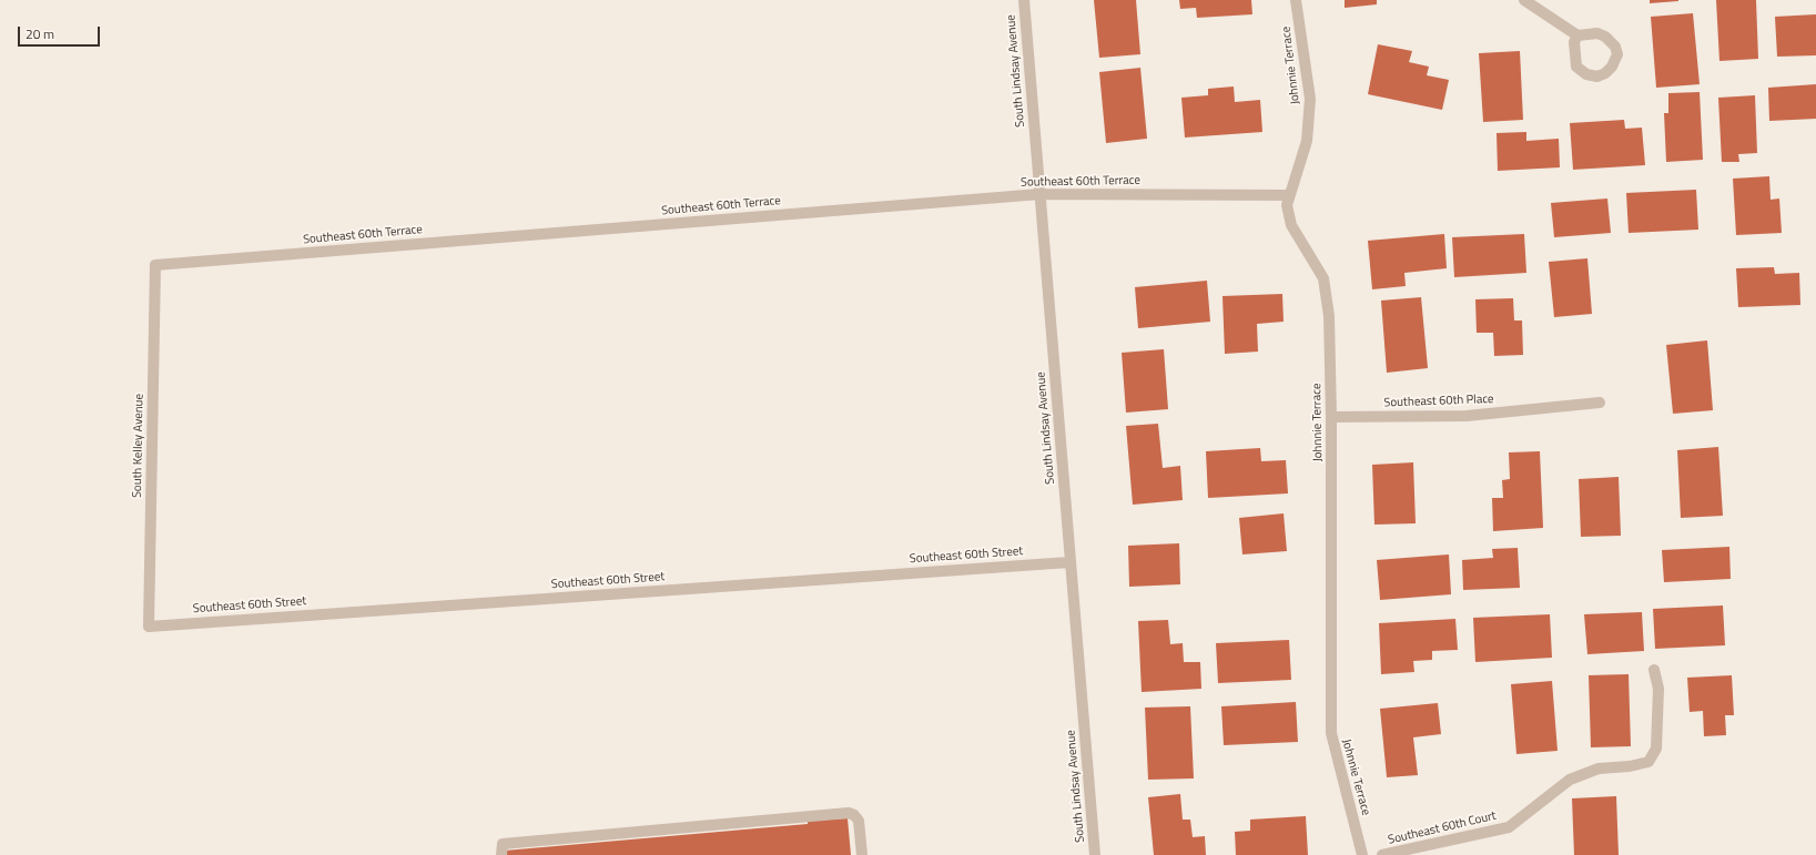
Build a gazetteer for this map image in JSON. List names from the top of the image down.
{
  "streets": {
    "street": [
      "Johnnie Terrace",
      "South Lindsay Avenue",
      "Southeast 60th Terrace",
      "Southeast 60th Place",
      "South Kelley Avenue",
      "Southeast 60th Street",
      "Southeast 60th Court"
    ]
  },
  "crossings": [
    ["Johnnie Terrace", "Southeast 60th Terrace"],
    ["Johnnie Terrace", "Southeast 60th Place"],
    ["South Lindsay Avenue", "Southeast 60th Terrace"],
    ["South Lindsay Avenue", "Southeast 60th Street"],
    ["Southeast 60th Terrace", "South Kelley Avenue"],
    ["South Kelley Avenue", "Southeast 60th Street"]
  ],
  "scale_bar": "20 m"
}
